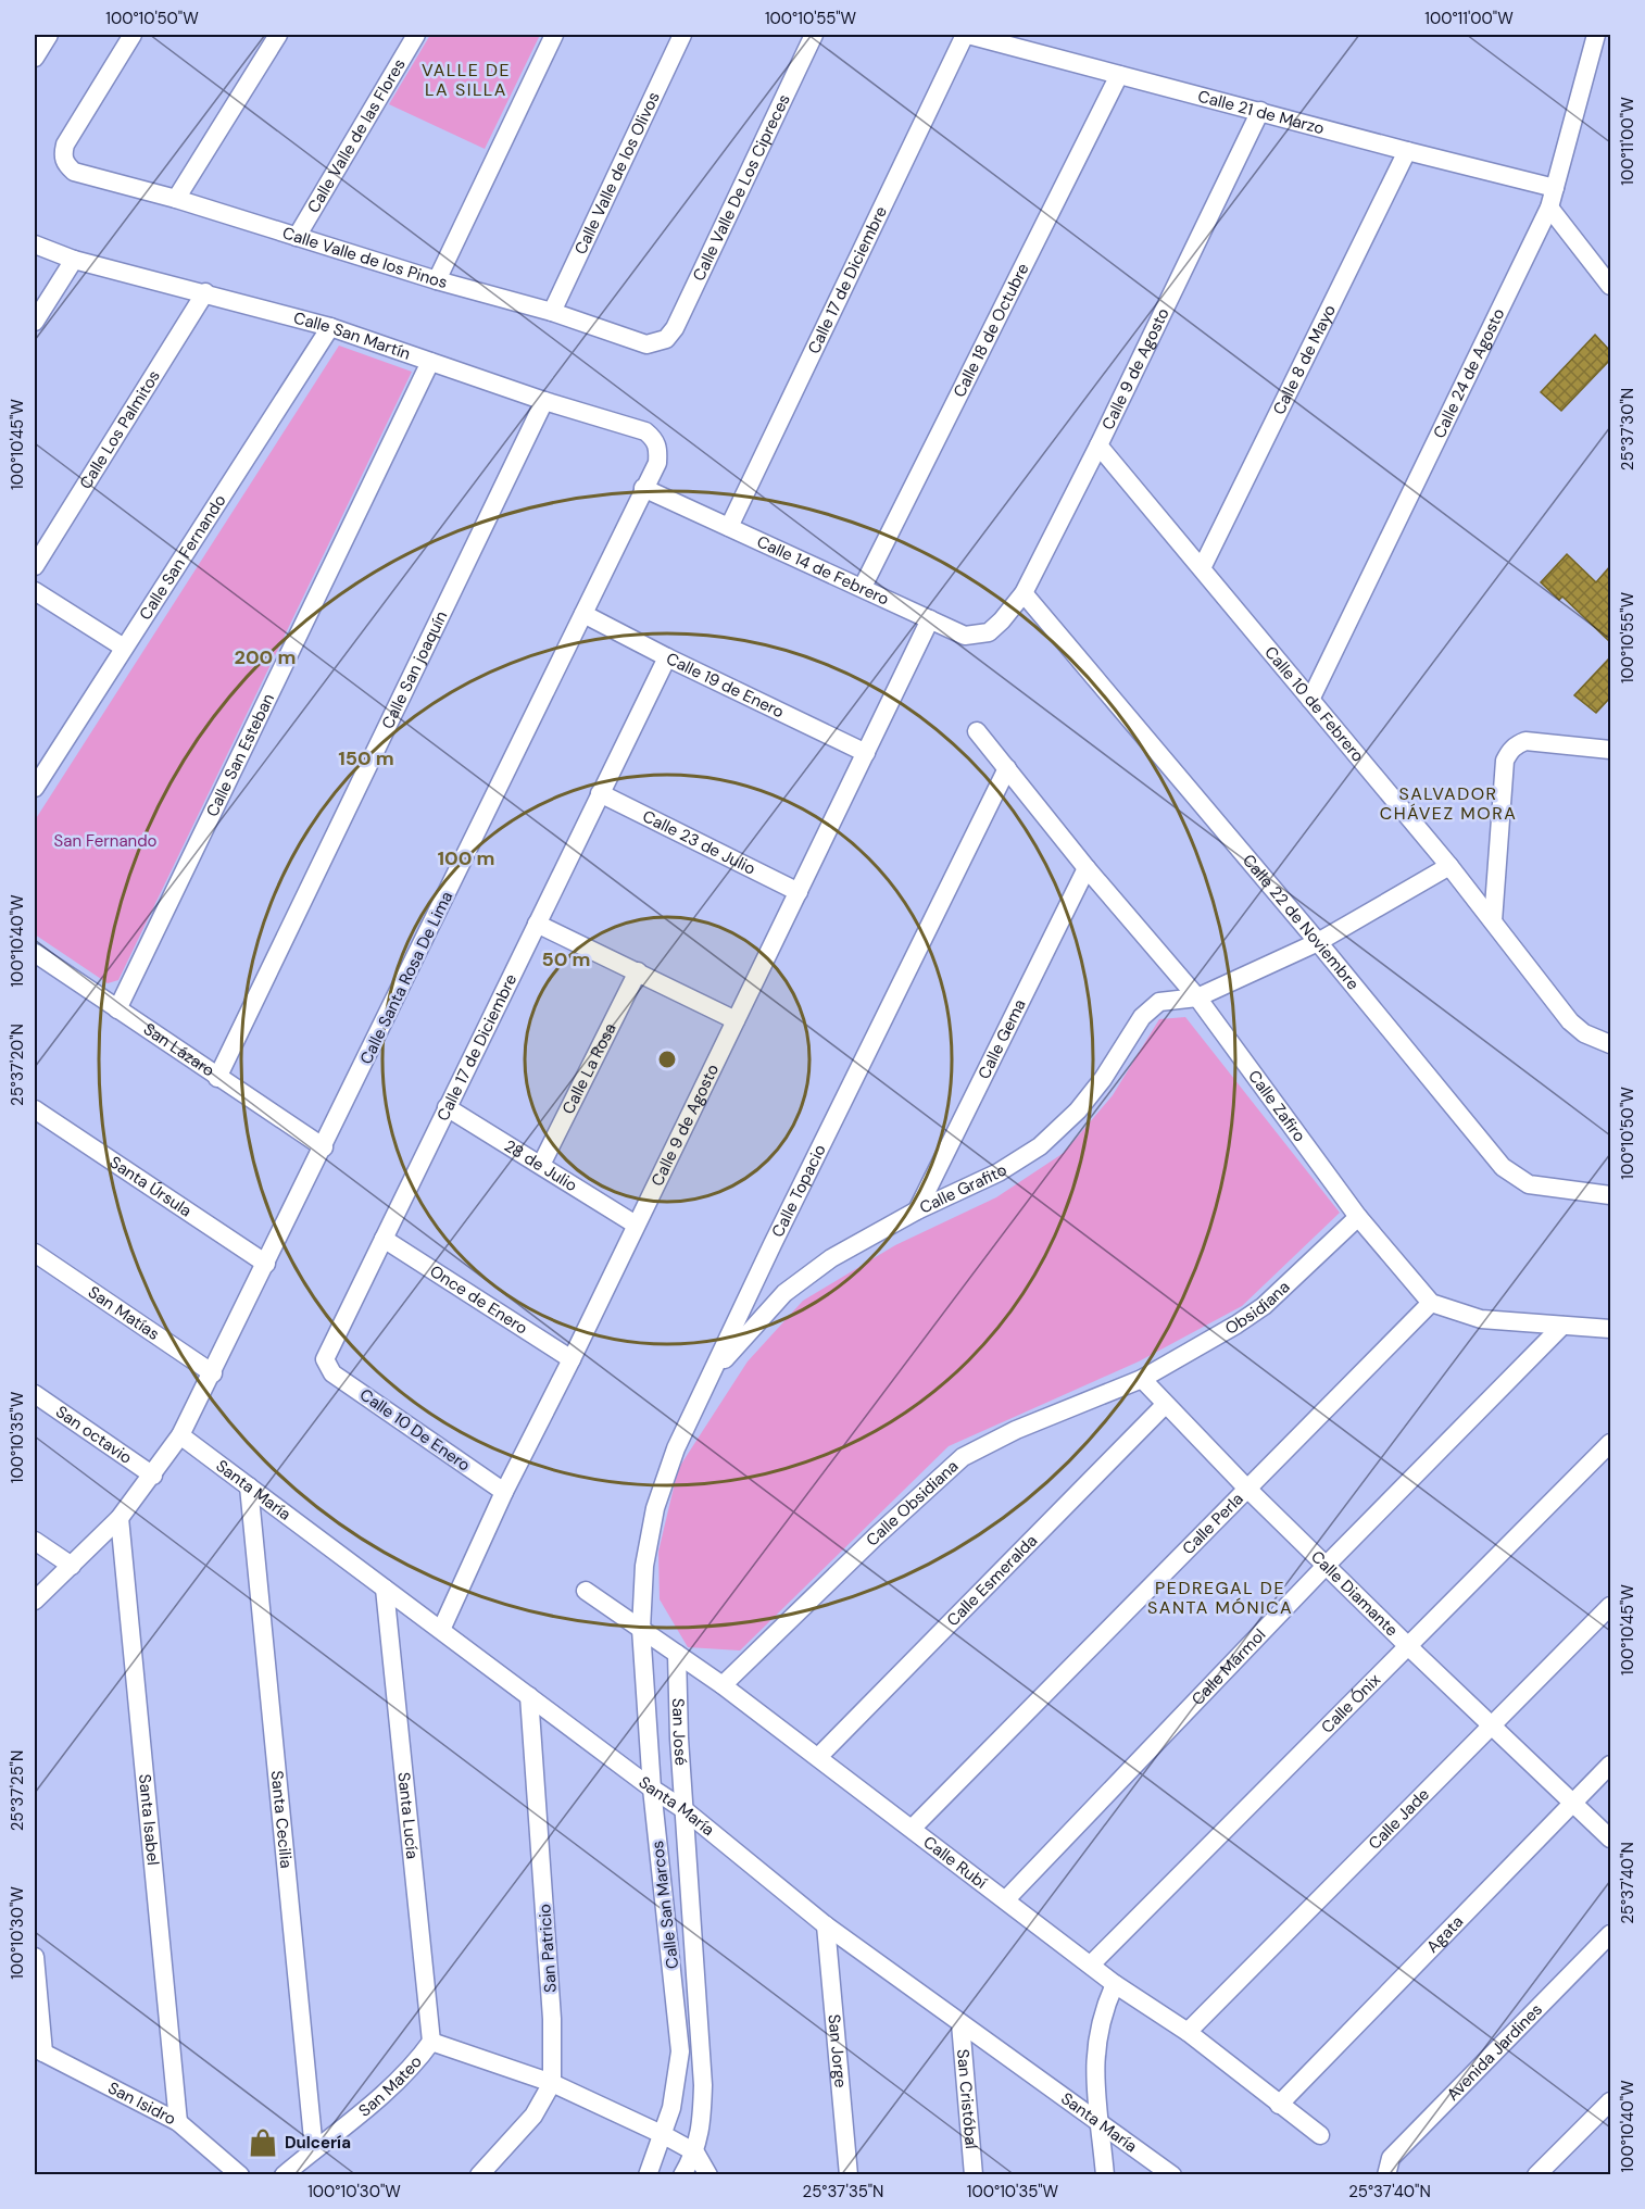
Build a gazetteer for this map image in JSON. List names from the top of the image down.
{
  "streets": {
    "street": [
      "Calle 21 de Marzo",
      "Calle Valle de las Flores",
      "Calle Valle de los Olivos",
      "Calle Valle De Los Cipreces",
      "Calle Valle de los Pinos",
      "Calle 17 de Diciembre",
      "Calle 18 de Octubre",
      "Calle San Martín",
      "Calle 8 de Mayo",
      "Calle 9 de Agosto",
      "Calle 24 de Agosto",
      "Calle Los Palmitos",
      "Calle San Fernando",
      "Calle 14 de Febrero",
      "Calle San joaquín",
      "Calle 19 de Enero",
      "Calle 10 de Febrero",
      "Calle San Esteban",
      "Calle 23 de Julio",
      "Calle 22 de Noviembre",
      "Calle Santa Rosa De Lima",
      "Calle Gema",
      "San Lázaro",
      "Calle La Rosa",
      "Calle Zafiro",
      "28 de Julio",
      "Santa Úrsula",
      "Calle Grafito",
      "Calle Topacio",
      "Once de Enero",
      "Obsidiana",
      "San Matías",
      "Calle 10 De Enero",
      "San octavio",
      "Santa María",
      "Calle Obsidiana",
      "Calle Perla",
      "Calle Esmeralda",
      "Calle Diamante",
      "Calle Mármol",
      "Calle Ónix",
      "San José",
      "Santa Lucía",
      "Santa Cecilia",
      "Calle Jade",
      "Santa Isabel",
      "Calle Rubí",
      "Calle San Marcos",
      "Agata",
      "San Patricio",
      "San Jorge",
      "Avenida Jardines",
      "San Mateo",
      "San Cristóbal",
      "San Isidro"
    ]
  },
  "crossings": [
    ["Calle 21 de Marzo", "Calle 17 de Diciembre"],
    ["Calle 21 de Marzo", "Calle 18 de Octubre"],
    ["Calle 21 de Marzo", "Calle 8 de Mayo"],
    ["Calle 21 de Marzo", "Calle 9 de Agosto"],
    ["Calle 21 de Marzo", "Calle 24 de Agosto"],
    ["Calle Valle de las Flores", "Calle Valle de los Pinos"],
    ["Calle Valle de los Olivos", "Calle Valle de los Pinos"],
    ["Calle Valle De Los Cipreces", "Calle Valle de los Pinos"],
    ["Calle 17 de Diciembre", "Calle 14 de Febrero"],
    ["Calle 17 de Diciembre", "Calle 19 de Enero"],
    ["Calle 17 de Diciembre", "Calle 23 de Julio"],
    ["Calle 17 de Diciembre", "28 de Julio"],
    ["Calle 17 de Diciembre", "Once de Enero"],
    ["Calle 17 de Diciembre", "Calle 10 De Enero"],
    ["Calle 18 de Octubre", "Calle 14 de Febrero"],
    ["Calle San Martín", "Calle Los Palmitos"],
    ["Calle San Martín", "Calle San Fernando"],
    ["Calle San Martín", "Calle San joaquín"],
    ["Calle San Martín", "Calle San Esteban"],
    ["Calle San Martín", "Calle Santa Rosa De Lima"],
    ["Calle 8 de Mayo", "Calle 10 de Febrero"],
    ["Calle 9 de Agosto", "Calle 14 de Febrero"],
    ["Calle 9 de Agosto", "Calle 19 de Enero"],
    ["Calle 9 de Agosto", "Calle 10 de Febrero"],
    ["Calle 9 de Agosto", "Calle 23 de Julio"],
    ["Calle 9 de Agosto", "Calle 22 de Noviembre"],
    ["Calle 9 de Agosto", "28 de Julio"],
    ["Calle 9 de Agosto", "Once de Enero"],
    ["Calle 9 de Agosto", "Calle 10 De Enero"],
    ["Calle 9 de Agosto", "Santa María"],
    ["Calle 24 de Agosto", "Calle 10 de Febrero"],
    ["Calle 14 de Febrero", "Calle Santa Rosa De Lima"],
    ["Calle San joaquín", "San Lázaro"],
    ["Calle 19 de Enero", "Calle Santa Rosa De Lima"],
    ["Calle San Esteban", "San Lázaro"],
    ["Calle Santa Rosa De Lima", "San Lázaro"],
    ["Calle Santa Rosa De Lima", "Santa Úrsula"],
    ["Calle Santa Rosa De Lima", "San Matías"],
    ["Calle Santa Rosa De Lima", "San octavio"],
    ["Calle Santa Rosa De Lima", "Santa María"],
    ["Calle Santa Rosa De Lima", "Santa Isabel"],
    ["Calle Gema", "Calle Zafiro"],
    ["Calle Gema", "Calle Grafito"],
    ["Calle La Rosa", "28 de Julio"],
    ["Calle Zafiro", "Calle Grafito"],
    ["Calle Zafiro", "Calle Topacio"],
    ["Calle Zafiro", "Obsidiana"],
    ["Calle Zafiro", "Calle Perla"],
    ["Calle Grafito", "Calle Topacio"],
    ["Calle Topacio", "Calle Rubí"],
    ["Calle Topacio", "Calle San Marcos"],
    ["Obsidiana", "Calle Obsidiana"],
    ["Obsidiana", "Calle Diamante"],
    ["Santa María", "San José"],
    ["Santa María", "Santa Lucía"],
    ["Santa María", "Santa Cecilia"],
    ["Santa María", "Calle San Marcos"],
    ["Santa María", "San Patricio"],
    ["Santa María", "San Jorge"],
    ["Santa María", "San Cristóbal"],
    ["Calle Obsidiana", "Calle Diamante"],
    ["Calle Obsidiana", "Calle Rubí"],
    ["Calle Perla", "Calle Diamante"],
    ["Calle Perla", "Calle Rubí"],
    ["Calle Esmeralda", "Calle Diamante"],
    ["Calle Esmeralda", "Calle Rubí"],
    ["Calle Diamante", "Calle Mármol"],
    ["Calle Diamante", "Calle Ónix"],
    ["Calle Diamante", "Calle Jade"],
    ["Calle Diamante", "Agata"],
    ["Calle Mármol", "Calle Rubí"],
    ["Calle Ónix", "Calle Rubí"],
    ["San José", "Calle Rubí"],
    ["San José", "Calle San Marcos"],
    ["Santa Lucía", "San Mateo"],
    ["Santa Cecilia", "San Mateo"],
    ["Calle Jade", "Calle Rubí"],
    ["Santa Isabel", "San Isidro"],
    ["Calle Rubí", "Calle San Marcos"],
    ["Calle Rubí", "Agata"]
  ],
  "districts": ["VALLE DE LA SILLA", "SALVADOR CHÁVEZ MORA", "PEDREGAL DE SANTA MÓNICA"],
  "parks": ["San Fernando"],
  "places": {
    "shop": ["Dulcería"]
  },
  "coordinates": [
    "100°10'50\"W",
    "100°10'55\"W",
    "100°11'00\"W",
    "25°37'30\"N",
    "100°10'45\"W",
    "100°10'40\"W",
    "25°37'20\"N",
    "100°10'35\"W",
    "25°37'25\"N",
    "25°37'40\"N",
    "100°10'30\"W",
    "25°37'35\"N"
  ],
  "rings": [
    "200 m",
    "150 m",
    "100 m",
    "50 m"
  ]
}
